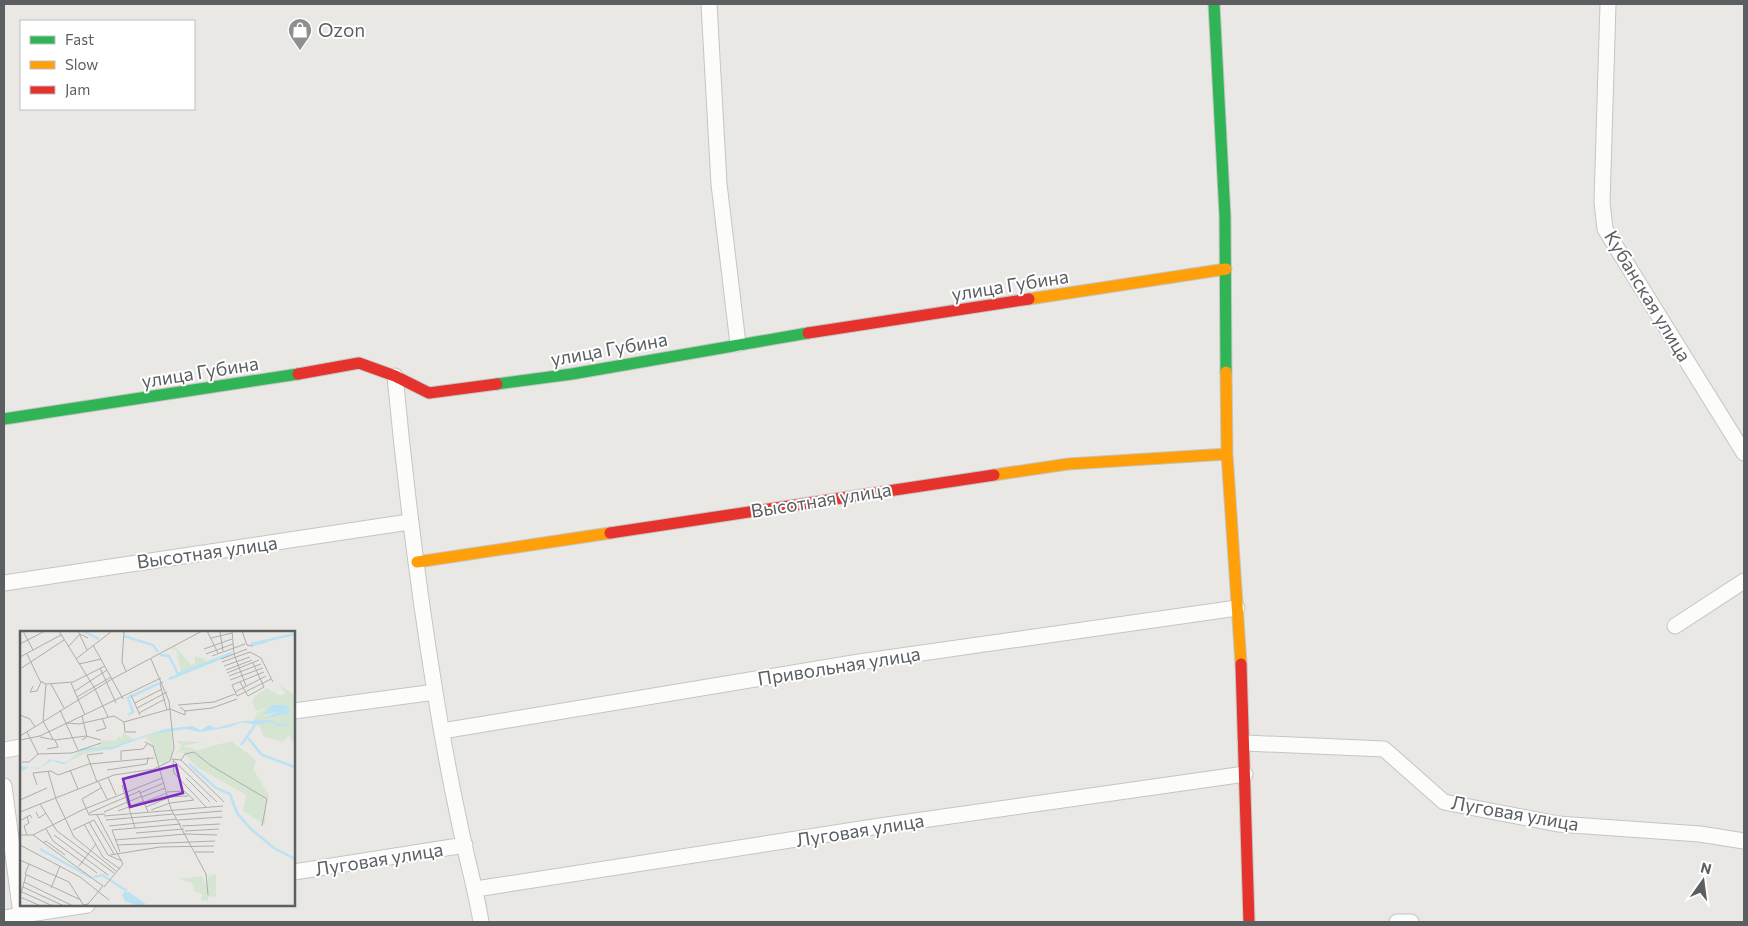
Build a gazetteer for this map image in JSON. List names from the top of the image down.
{
  "streets": {
    "street": [
      "улица Губина",
      "Кубанская улица",
      "Высотная улица",
      "Привольная улица",
      "Луговая улица"
    ]
  },
  "places": {
    "shop": ["Ozon"]
  },
  "legend": ["Fast", "Slow", "Jam"],
  "north": "top"
}
